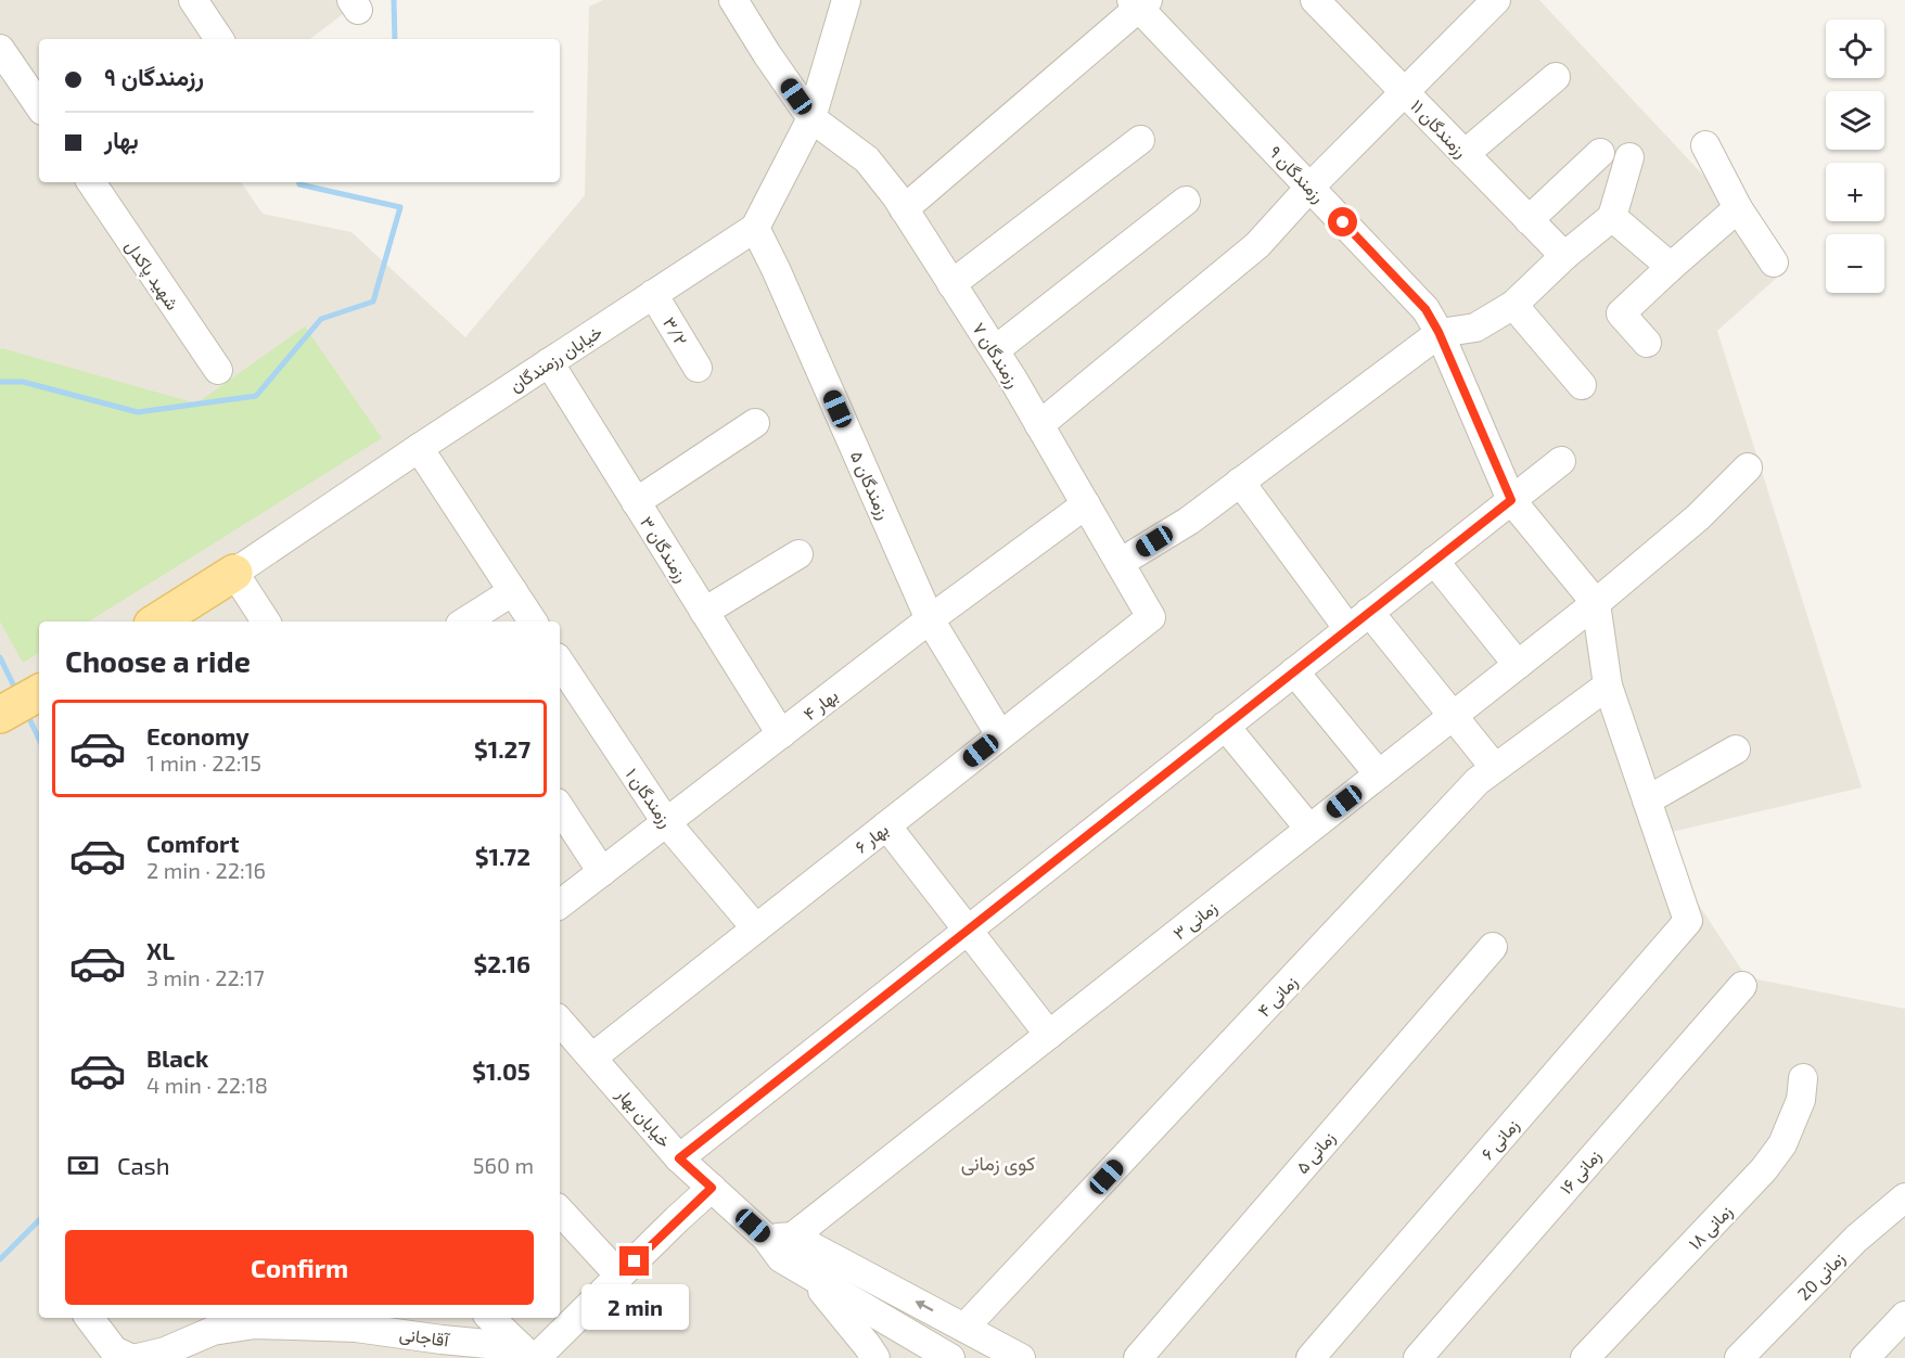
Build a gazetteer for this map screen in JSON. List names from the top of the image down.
{
  "streets": {
    "main road": ["خیابان رزمندگان"],
    "street": [
      "رزمندگان ۱۱",
      "رزمندگان ۹",
      "شهید پاکدل",
      "۳/۲",
      "رزمندگان ۷",
      "رزمندگان ۵",
      "رزمندگان ۳",
      "بهار ۴",
      "رزمندگان ۱",
      "بهار ۶",
      "زمانی ۳",
      "زمانی ۴",
      "خیابان بهار",
      "زمانی ۶",
      "زمانی ۵",
      "زمانی ۱۶",
      "زمانی ۱۸",
      "زمانی 20",
      "آقاجانی"
    ]
  },
  "crossings": [
    ["رزمندگان ۹", "زمانی ۳"],
    ["۳/۲", "خیابان رزمندگان"],
    ["رزمندگان ۷", "خیابان رزمندگان"],
    ["رزمندگان ۷", "بهار ۴"],
    ["رزمندگان ۷", "بهار ۶"],
    ["خیابان رزمندگان", "رزمندگان ۵"],
    ["خیابان رزمندگان", "رزمندگان ۳"],
    ["رزمندگان ۵", "بهار ۴"],
    ["رزمندگان ۵", "بهار ۶"],
    ["رزمندگان ۳", "بهار ۴"],
    ["بهار ۴", "رزمندگان ۱"],
    ["رزمندگان ۱", "بهار ۶"],
    ["بهار ۶", "خیابان بهار"],
    ["زمانی ۳", "خیابان بهار"],
    ["زمانی ۴", "خیابان بهار"]
  ],
  "districts": ["کوی زمانی"],
  "page": {
    "map_buttons": ["+", "−"],
    "banner": ["رزمندگان ۹", "بهار"],
    "heading": "Choose a ride",
    "list": [
      {
        "name": "Economy",
        "note": "1 min · 22:15",
        "value": "$1.27"
      },
      {
        "name": "Comfort",
        "note": "2 min · 22:16",
        "value": "$1.72"
      },
      {
        "name": "XL",
        "note": "3 min · 22:17",
        "value": "$2.16"
      },
      {
        "name": "Black",
        "note": "4 min · 22:18",
        "value": "$1.05"
      }
    ],
    "pay": ["Cash", "560 m"],
    "buttons": "Confirm",
    "bubble": "2 min"
  }
}
